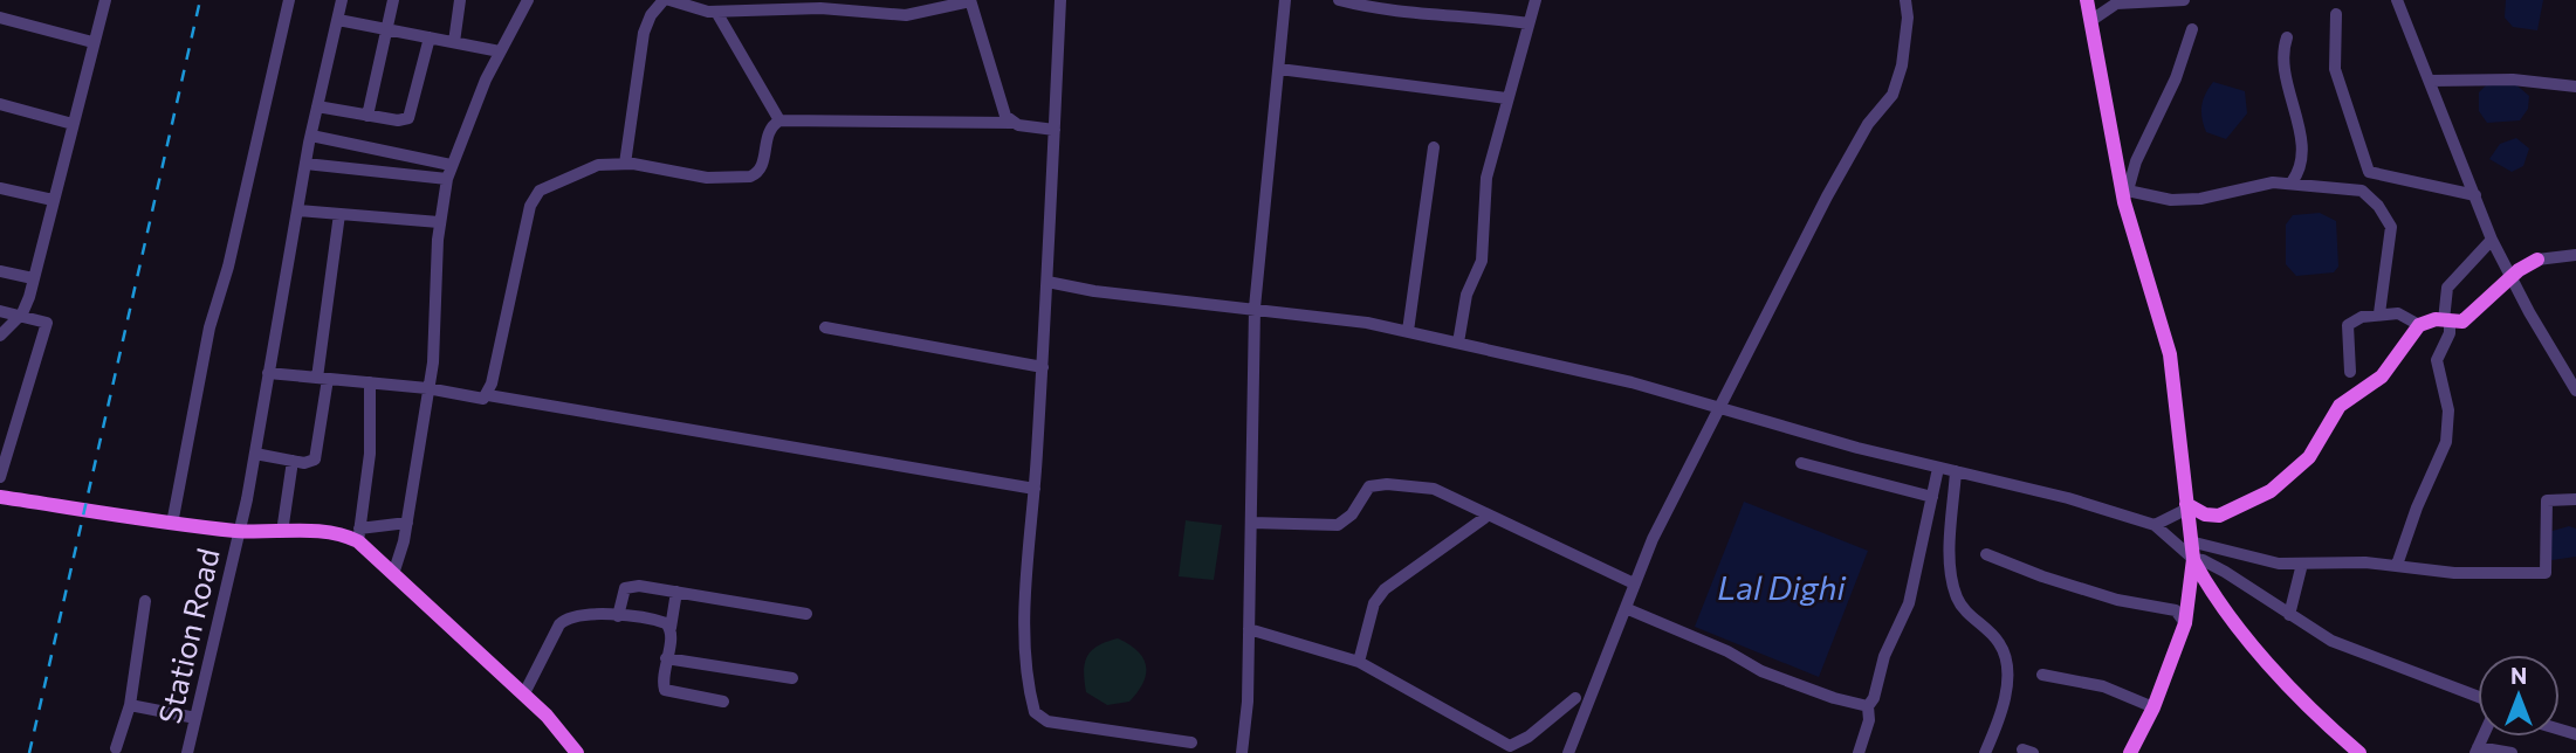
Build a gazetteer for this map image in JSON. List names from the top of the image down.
{
  "streets": {
    "street": ["Station Road"]
  },
  "water": ["Lal Dighi"],
  "north": "top"
}
